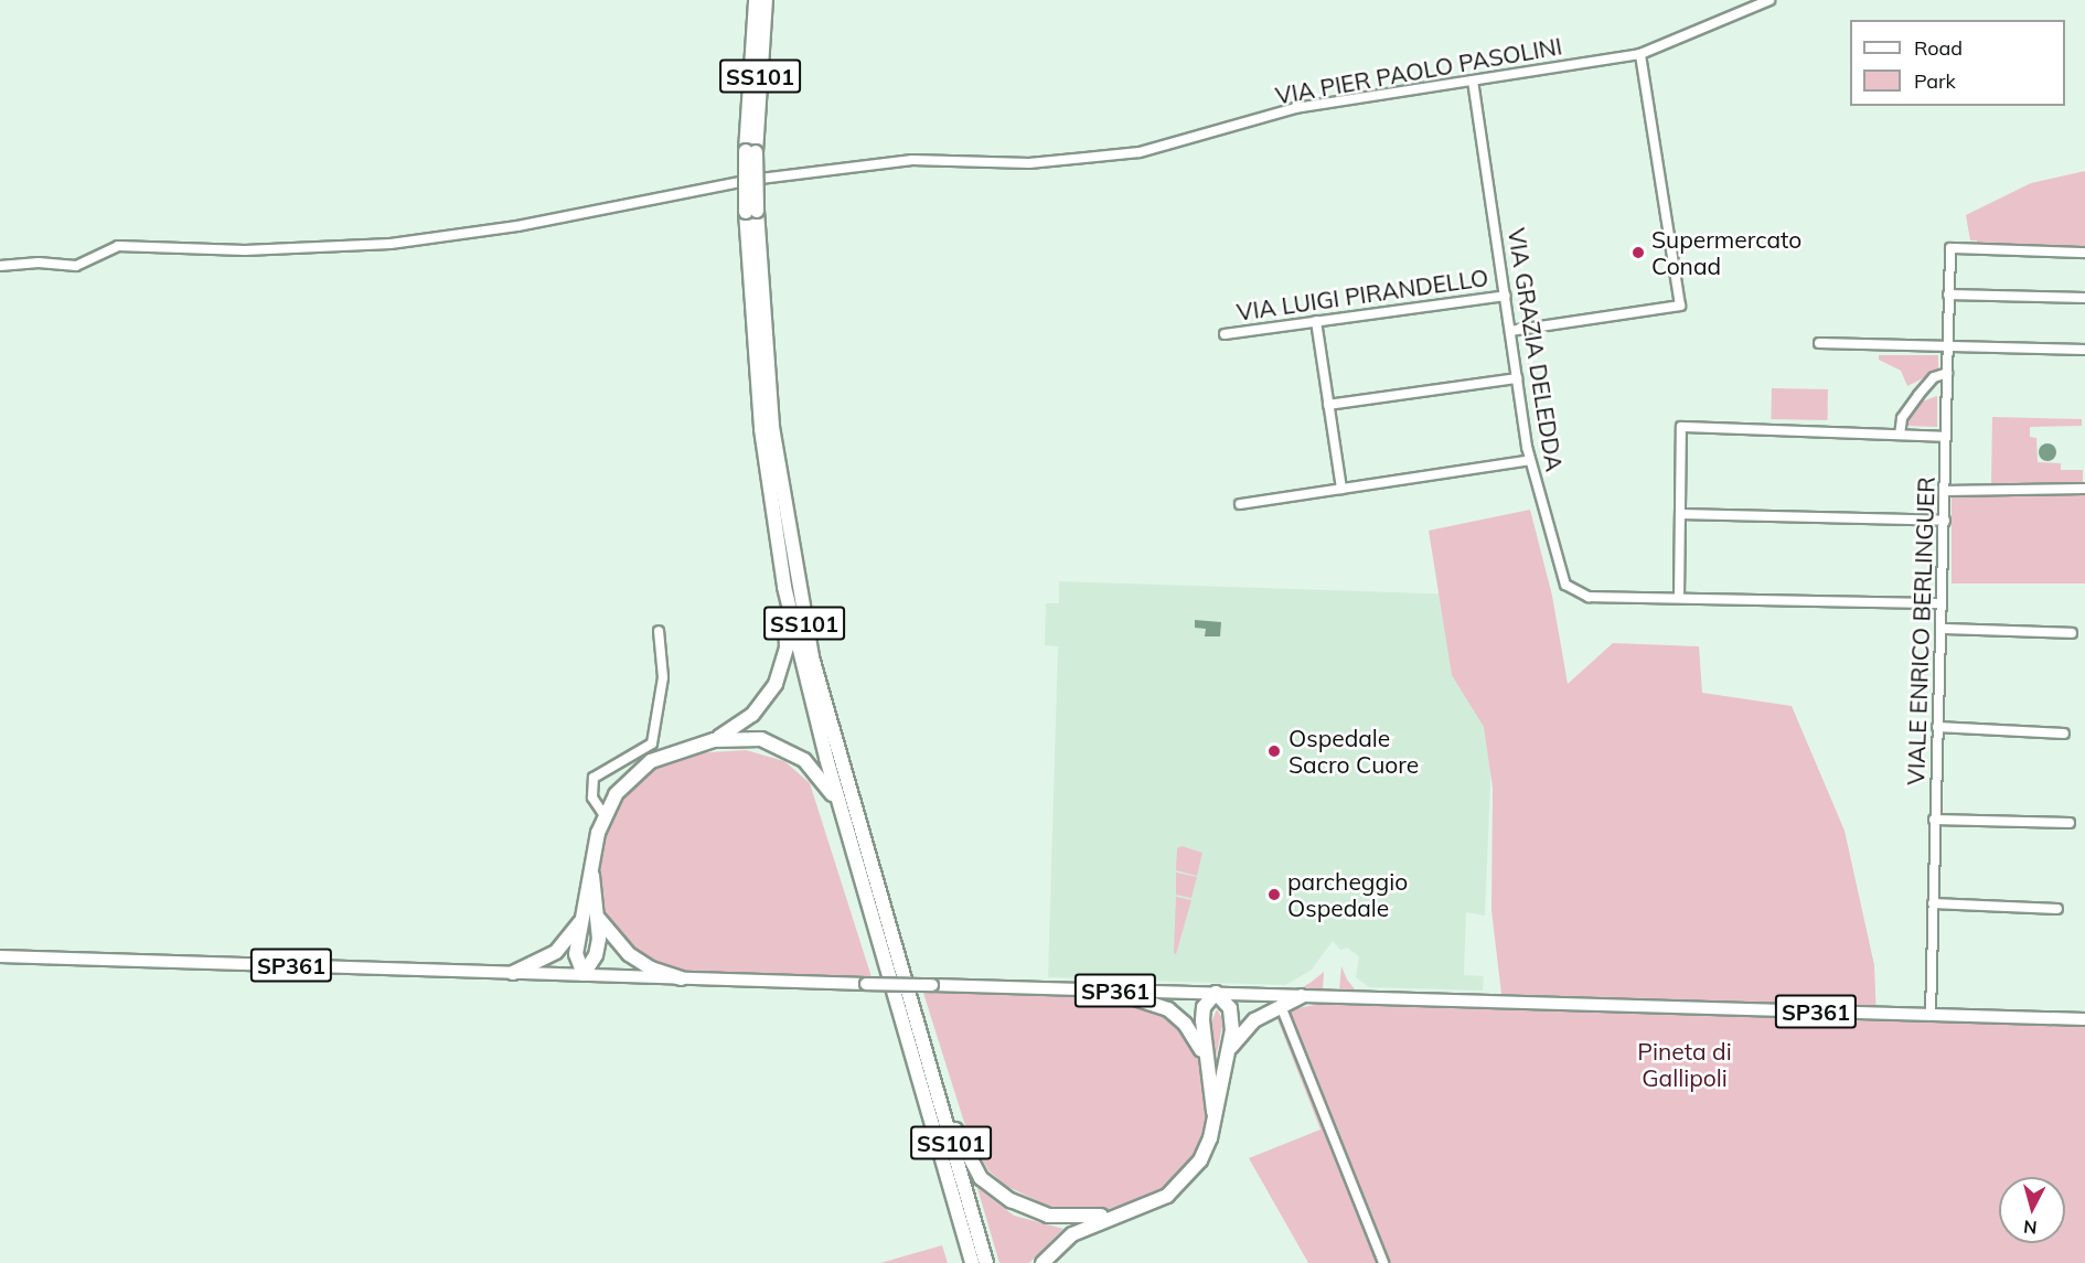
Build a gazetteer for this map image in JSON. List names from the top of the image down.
{
  "streets": {
    "highway": ["SS101"],
    "main road": ["SP361"],
    "street": [
      "VIA PIER PAOLO PASOLINI",
      "VIA LUIGI PIRANDELLO",
      "VIA GRAZIA DELEDDA",
      "VIALE ENRICO BERLINGUER"
    ]
  },
  "crossings": [
    ["VIA PIER PAOLO PASOLINI", "VIA GRAZIA DELEDDA"],
    ["VIA LUIGI PIRANDELLO", "VIA GRAZIA DELEDDA"],
    ["VIA GRAZIA DELEDDA", "VIALE ENRICO BERLINGUER"],
    ["VIALE ENRICO BERLINGUER", "SP361"]
  ],
  "parks": ["Pineta di Gallipoli"],
  "places": ["Supermercato Conad", "Ospedale Sacro Cuore", "parcheggio Ospedale"],
  "legend": ["Road", "Park"],
  "north": "bottom"
}
